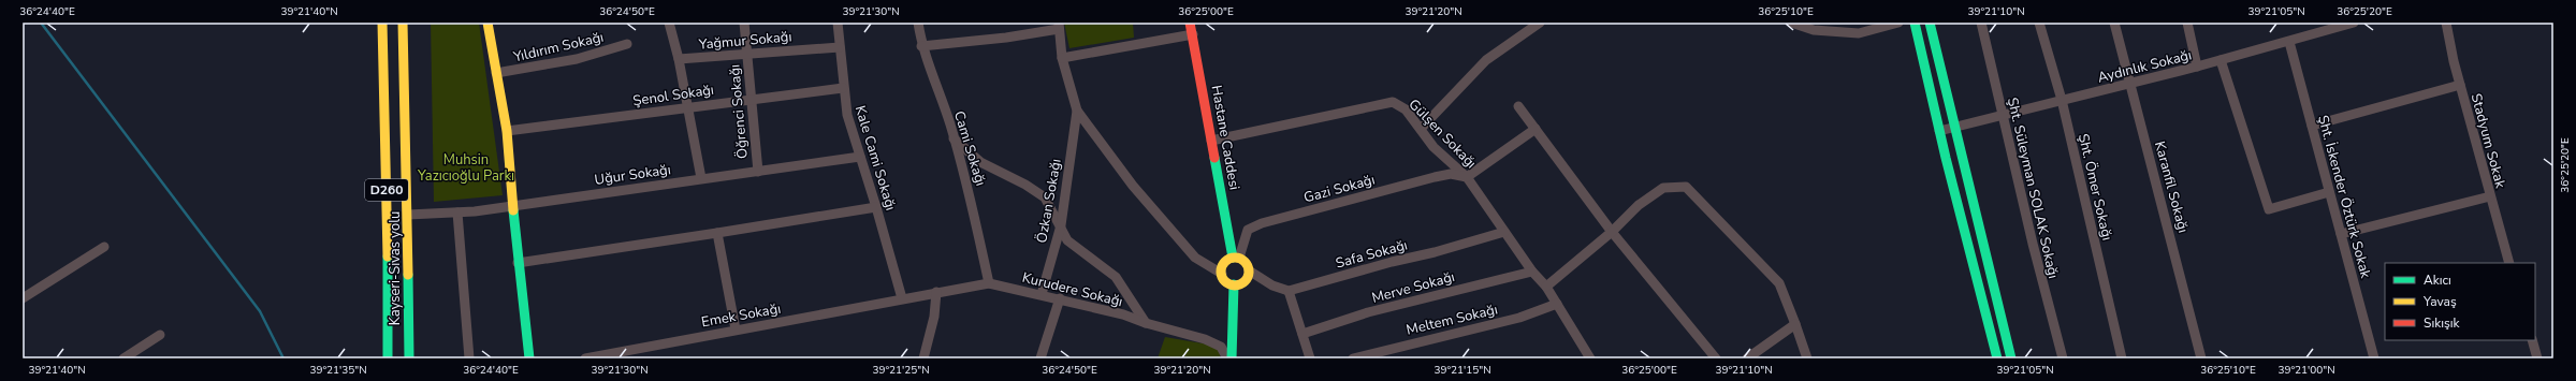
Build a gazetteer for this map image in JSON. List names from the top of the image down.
{
  "streets": {
    "main road": ["Hastane Caddesi", "D260", "Kayseri-Sivas yolu"],
    "street": [
      "Yağmur Sokağı",
      "Yıldırım Sokağı",
      "Aydınlık Sokağı",
      "Şenol Sokağı",
      "Öğrenci Sokağı",
      "Gülşen Sokağı",
      "Stadyum Sokak",
      "Cami Sokağı",
      "Kale Cami Sokağı",
      "Uğur Sokağı",
      "Şht. Ömer Sokağı",
      "Karanfil Sokağı",
      "Gazi Sokağı",
      "Şht. Süleyman SOLAK Sokağı",
      "Şht. İskender Öztürk Sokak",
      "Özkan Sokağı",
      "Safa Sokağı",
      "Merve Sokağı",
      "Kurudere Sokağı",
      "Emek Sokağı",
      "Meltem Sokağı"
    ]
  },
  "crossings": [
    ["Yağmur Sokağı", "Öğrenci Sokağı"],
    ["Yağmur Sokağı", "Kale Cami Sokağı"],
    ["Aydınlık Sokağı", "Şht. Ömer Sokağı"],
    ["Aydınlık Sokağı", "Karanfil Sokağı"],
    ["Aydınlık Sokağı", "Şht. Süleyman SOLAK Sokağı"],
    ["Aydınlık Sokağı", "Şht. İskender Öztürk Sokak"],
    ["Şenol Sokağı", "Öğrenci Sokağı"],
    ["Şenol Sokağı", "Kale Cami Sokağı"],
    ["Öğrenci Sokağı", "Uğur Sokağı"],
    ["Gülşen Sokağı", "Hastane Caddesi"],
    ["Gülşen Sokağı", "Gazi Sokağı"],
    ["Gülşen Sokağı", "Safa Sokağı"],
    ["Gülşen Sokağı", "Merve Sokağı"],
    ["Gülşen Sokağı", "Meltem Sokağı"],
    ["Hastane Caddesi", "Gazi Sokağı"],
    ["Cami Sokağı", "Kurudere Sokağı"],
    ["Kale Cami Sokağı", "Uğur Sokağı"],
    ["Kale Cami Sokağı", "Kurudere Sokağı"],
    ["Kale Cami Sokağı", "Emek Sokağı"],
    ["Uğur Sokağı", "Kayseri-Sivas yolu"],
    ["Özkan Sokağı", "Kurudere Sokağı"],
    ["Kurudere Sokağı", "Emek Sokağı"]
  ],
  "parks": ["Muhsin Yazıcıoğlu Parkı"],
  "legend": ["Akıcı", "Yavaş", "Sıkışık"],
  "coordinates": [
    "36°24'40\"E",
    "39°21'40\"N",
    "36°24'50\"E",
    "39°21'30\"N",
    "36°25'00\"E",
    "39°21'20\"N",
    "36°25'10\"E",
    "39°21'10\"N",
    "39°21'05\"N",
    "36°25'20\"E",
    "39°21'35\"N",
    "39°21'25\"N",
    "39°21'15\"N",
    "39°21'00\"N"
  ]
}
